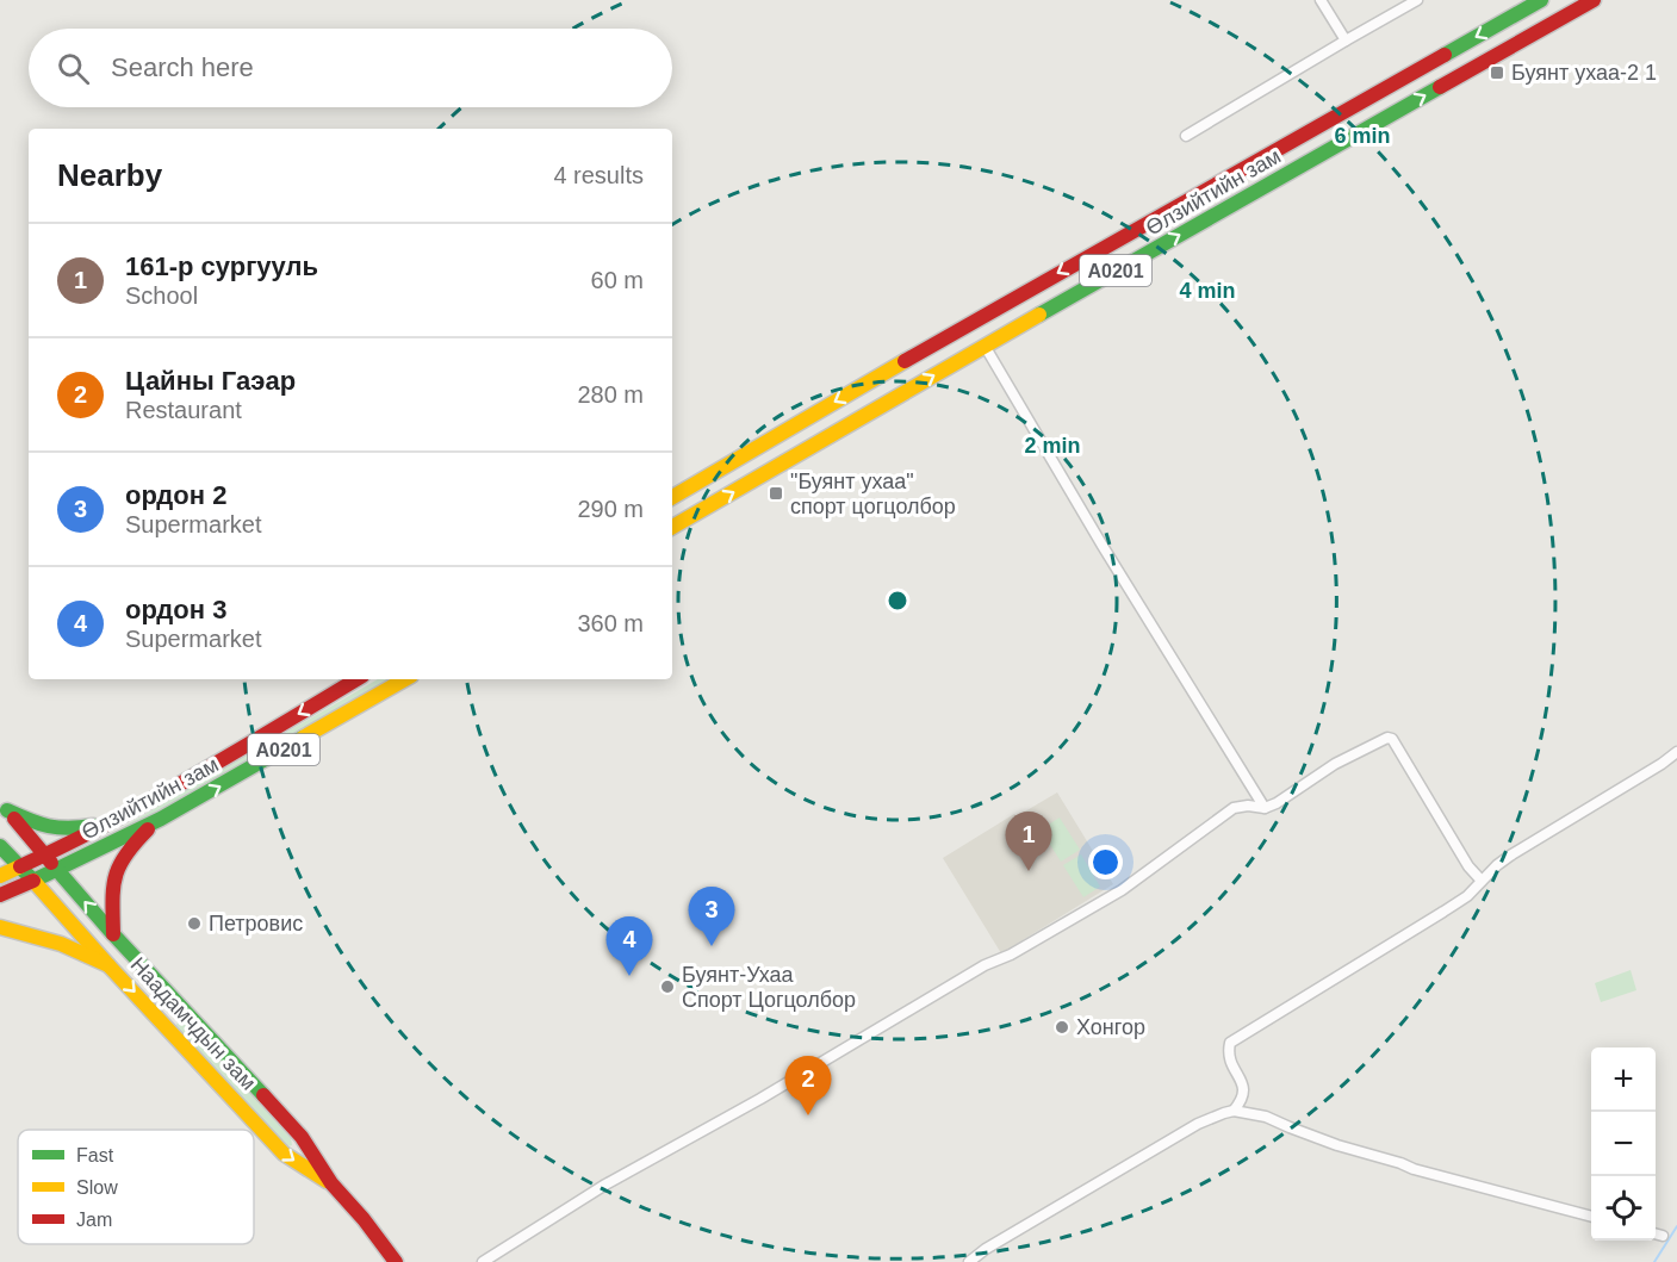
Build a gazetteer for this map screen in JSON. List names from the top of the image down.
{
  "streets": {
    "main road": ["Өлзийтийн зам", "A0201", "Наадамчдын зам"]
  },
  "crossings": [
    ["Өлзийтийн зам", "Наадамчдын зам"]
  ],
  "places": {
    "transit": ["Буянт ухаа-2 1", "\"Буянт ухаа\" спорт цогцолбор"],
    "other": ["Петровис", "Буянт-Ухаа Спорт Цогцолбор", "Хонгор"]
  },
  "legend": ["Fast", "Slow", "Jam"],
  "page": {
    "search": "Search here",
    "heading": ["Nearby", "4 results"],
    "list": [
      {
        "mark": "1",
        "name": "161-р сургууль",
        "note": "School",
        "value": "60 m"
      },
      {
        "mark": "2",
        "name": "Цайны Гаэар",
        "note": "Restaurant",
        "value": "280 m"
      },
      {
        "mark": "3",
        "name": "ордон 2",
        "note": "Supermarket",
        "value": "290 m"
      },
      {
        "mark": "4",
        "name": "ордон 3",
        "note": "Supermarket",
        "value": "360 m"
      }
    ],
    "pins": [
      "1",
      "3",
      "4",
      "2"
    ],
    "map_buttons": ["+", "−"]
  },
  "rings": ["6 min", "4 min", "2 min"]
}
